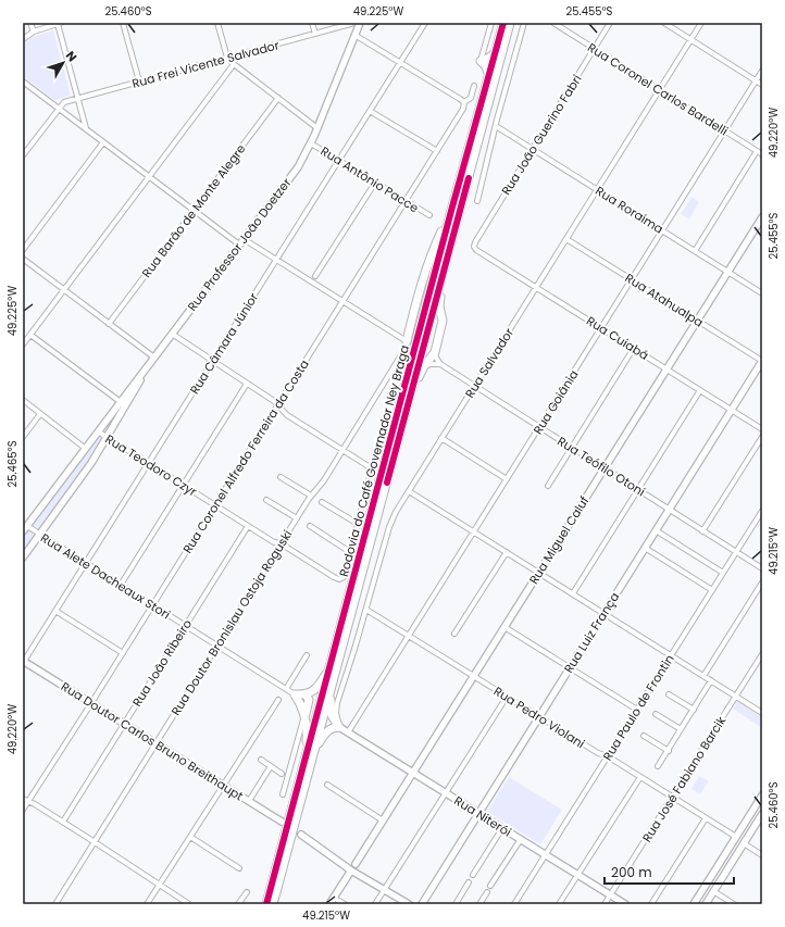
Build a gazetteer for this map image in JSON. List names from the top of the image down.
{
  "streets": {
    "highway": ["Rodovia do Café Governador Ney Braga"],
    "main road": [
      "Rua Professor João Doetzer",
      "Rua Miguel Caluf",
      "Rua Luiz França",
      "Rua Doutor Carlos Bruno Breithaupt",
      "Rua Niterói"
    ],
    "street": [
      "Rua Frei Vicente Salvador",
      "Rua Coronel Carlos Bardelli",
      "Rua João Guerino Fabri",
      "Rua Antônio Pacce",
      "Rua Roraima",
      "Rua Barão de Monte Alegre",
      "Rua Atahualpa",
      "Rua Cuiabá",
      "Rua Câmara Júnior",
      "Rua Salvador",
      "Rua Goiânia",
      "Rua Coronel Alfredo Ferreira da Costa",
      "Rua Teodoro Czyr",
      "Rua Teófilo Otoni",
      "Rua Alete Dacheaux Stori",
      "Rua Doutor Bronislau Ostoja Roguski",
      "Rua João Ribeiro",
      "Rua Paulo de Frontin",
      "Rua Pedro Violani",
      "Rua José Fabiano Barcik"
    ]
  },
  "crossings": [
    ["Rua Coronel Carlos Bardelli", "Rua João Guerino Fabri"],
    ["Rua Coronel Carlos Bardelli", "Rua Salvador"],
    ["Rua Coronel Carlos Bardelli", "Rua Goiânia"],
    ["Rua João Guerino Fabri", "Rua Roraima"],
    ["Rua João Guerino Fabri", "Rua Cuiabá"],
    ["Rua Antônio Pacce", "Rua Professor João Doetzer"],
    ["Rua Antônio Pacce", "Rua Câmara Júnior"],
    ["Rua Antônio Pacce", "Rua Coronel Alfredo Ferreira da Costa"],
    ["Rua Roraima", "Rua Salvador"],
    ["Rua Roraima", "Rua Goiânia"],
    ["Rua Roraima", "Rua Miguel Caluf"],
    ["Rua Professor João Doetzer", "Rua Teodoro Czyr"],
    ["Rua Professor João Doetzer", "Rua Alete Dacheaux Stori"],
    ["Rua Atahualpa", "Rua Salvador"],
    ["Rua Atahualpa", "Rua Goiânia"],
    ["Rua Atahualpa", "Rua Miguel Caluf"],
    ["Rua Atahualpa", "Rua Luiz França"],
    ["Rua Cuiabá", "Rua Salvador"],
    ["Rua Cuiabá", "Rua Goiânia"],
    ["Rua Cuiabá", "Rua Miguel Caluf"],
    ["Rua Cuiabá", "Rua Luiz França"],
    ["Rua Câmara Júnior", "Rua Teodoro Czyr"],
    ["Rua Câmara Júnior", "Rua Alete Dacheaux Stori"],
    ["Rua Câmara Júnior", "Rua Doutor Carlos Bruno Breithaupt"],
    ["Rua Salvador", "Rua Teófilo Otoni"],
    ["Rua Salvador", "Rua Pedro Violani"],
    ["Rua Salvador", "Rua Niterói"],
    ["Rua Goiânia", "Rua Teófilo Otoni"],
    ["Rua Goiânia", "Rua Pedro Violani"],
    ["Rua Goiânia", "Rua Niterói"],
    ["Rua Coronel Alfredo Ferreira da Costa", "Rua Teodoro Czyr"],
    ["Rua Coronel Alfredo Ferreira da Costa", "Rua Alete Dacheaux Stori"],
    ["Rua Coronel Alfredo Ferreira da Costa", "Rua Doutor Carlos Bruno Breithaupt"],
    ["Rua Teodoro Czyr", "Rua Doutor Bronislau Ostoja Roguski"],
    ["Rua Teodoro Czyr", "Rua João Ribeiro"],
    ["Rua Teófilo Otoni", "Rua Miguel Caluf"],
    ["Rua Teófilo Otoni", "Rua Luiz França"],
    ["Rua Teófilo Otoni", "Rua Paulo de Frontin"],
    ["Rua Miguel Caluf", "Rua Pedro Violani"],
    ["Rua Miguel Caluf", "Rua Niterói"],
    ["Rua Alete Dacheaux Stori", "Rua Doutor Bronislau Ostoja Roguski"],
    ["Rua Alete Dacheaux Stori", "Rua João Ribeiro"],
    ["Rua Doutor Bronislau Ostoja Roguski", "Rua Doutor Carlos Bruno Breithaupt"],
    ["Rua Luiz França", "Rua Pedro Violani"],
    ["Rua Luiz França", "Rua Niterói"],
    ["Rua João Ribeiro", "Rua Doutor Carlos Bruno Breithaupt"],
    ["Rua Paulo de Frontin", "Rua Pedro Violani"],
    ["Rua Paulo de Frontin", "Rua Niterói"],
    ["Rua Pedro Violani", "Rua José Fabiano Barcik"],
    ["Rua José Fabiano Barcik", "Rua Niterói"]
  ],
  "scale_bar": "200 m",
  "north": "top right",
  "coordinates": [
    "25.460°S",
    "49.225°W",
    "25.455°S",
    "49.220°W",
    "25.465°S",
    "49.215°W"
  ]
}
